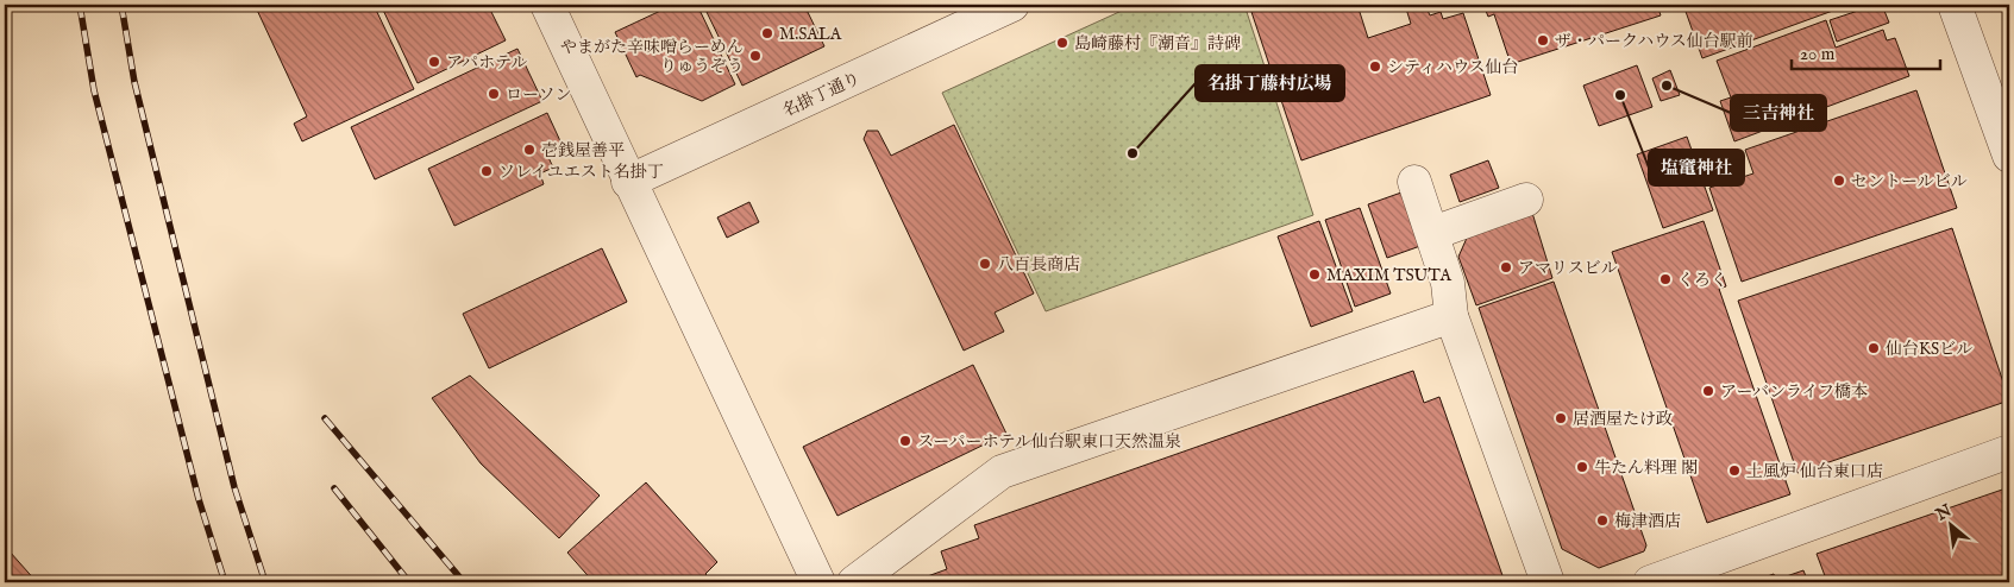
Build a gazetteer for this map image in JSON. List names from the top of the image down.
{
  "streets": {
    "street": ["名掛丁通り"]
  },
  "places": [
    "M.SALA",
    "ザ・パークハウス仙台駅前",
    "島崎藤村『潮音』詩碑",
    "やまがた辛味噌らーめん りゅうぞう",
    "アパホテル",
    "シティハウス仙台",
    "三吉神社",
    "ローソン",
    "塩竃神社",
    "壱銭屋善平",
    "名掛丁藤村広場",
    "ソレイユエスト名掛丁",
    "セントールビル",
    "八百長商店",
    "アマリスビル",
    "MAXIM TSUTA",
    "くろく",
    "仙台KSビル",
    "アーバンライフ橋本",
    "居酒屋たけ政",
    "スーパーホテル仙台駅東口天然温泉",
    "牛たん料理 閣",
    "土風炉 仙台東口店",
    "梅津酒店"
  ],
  "scale_bar": "20 m",
  "north": "top left"
}
